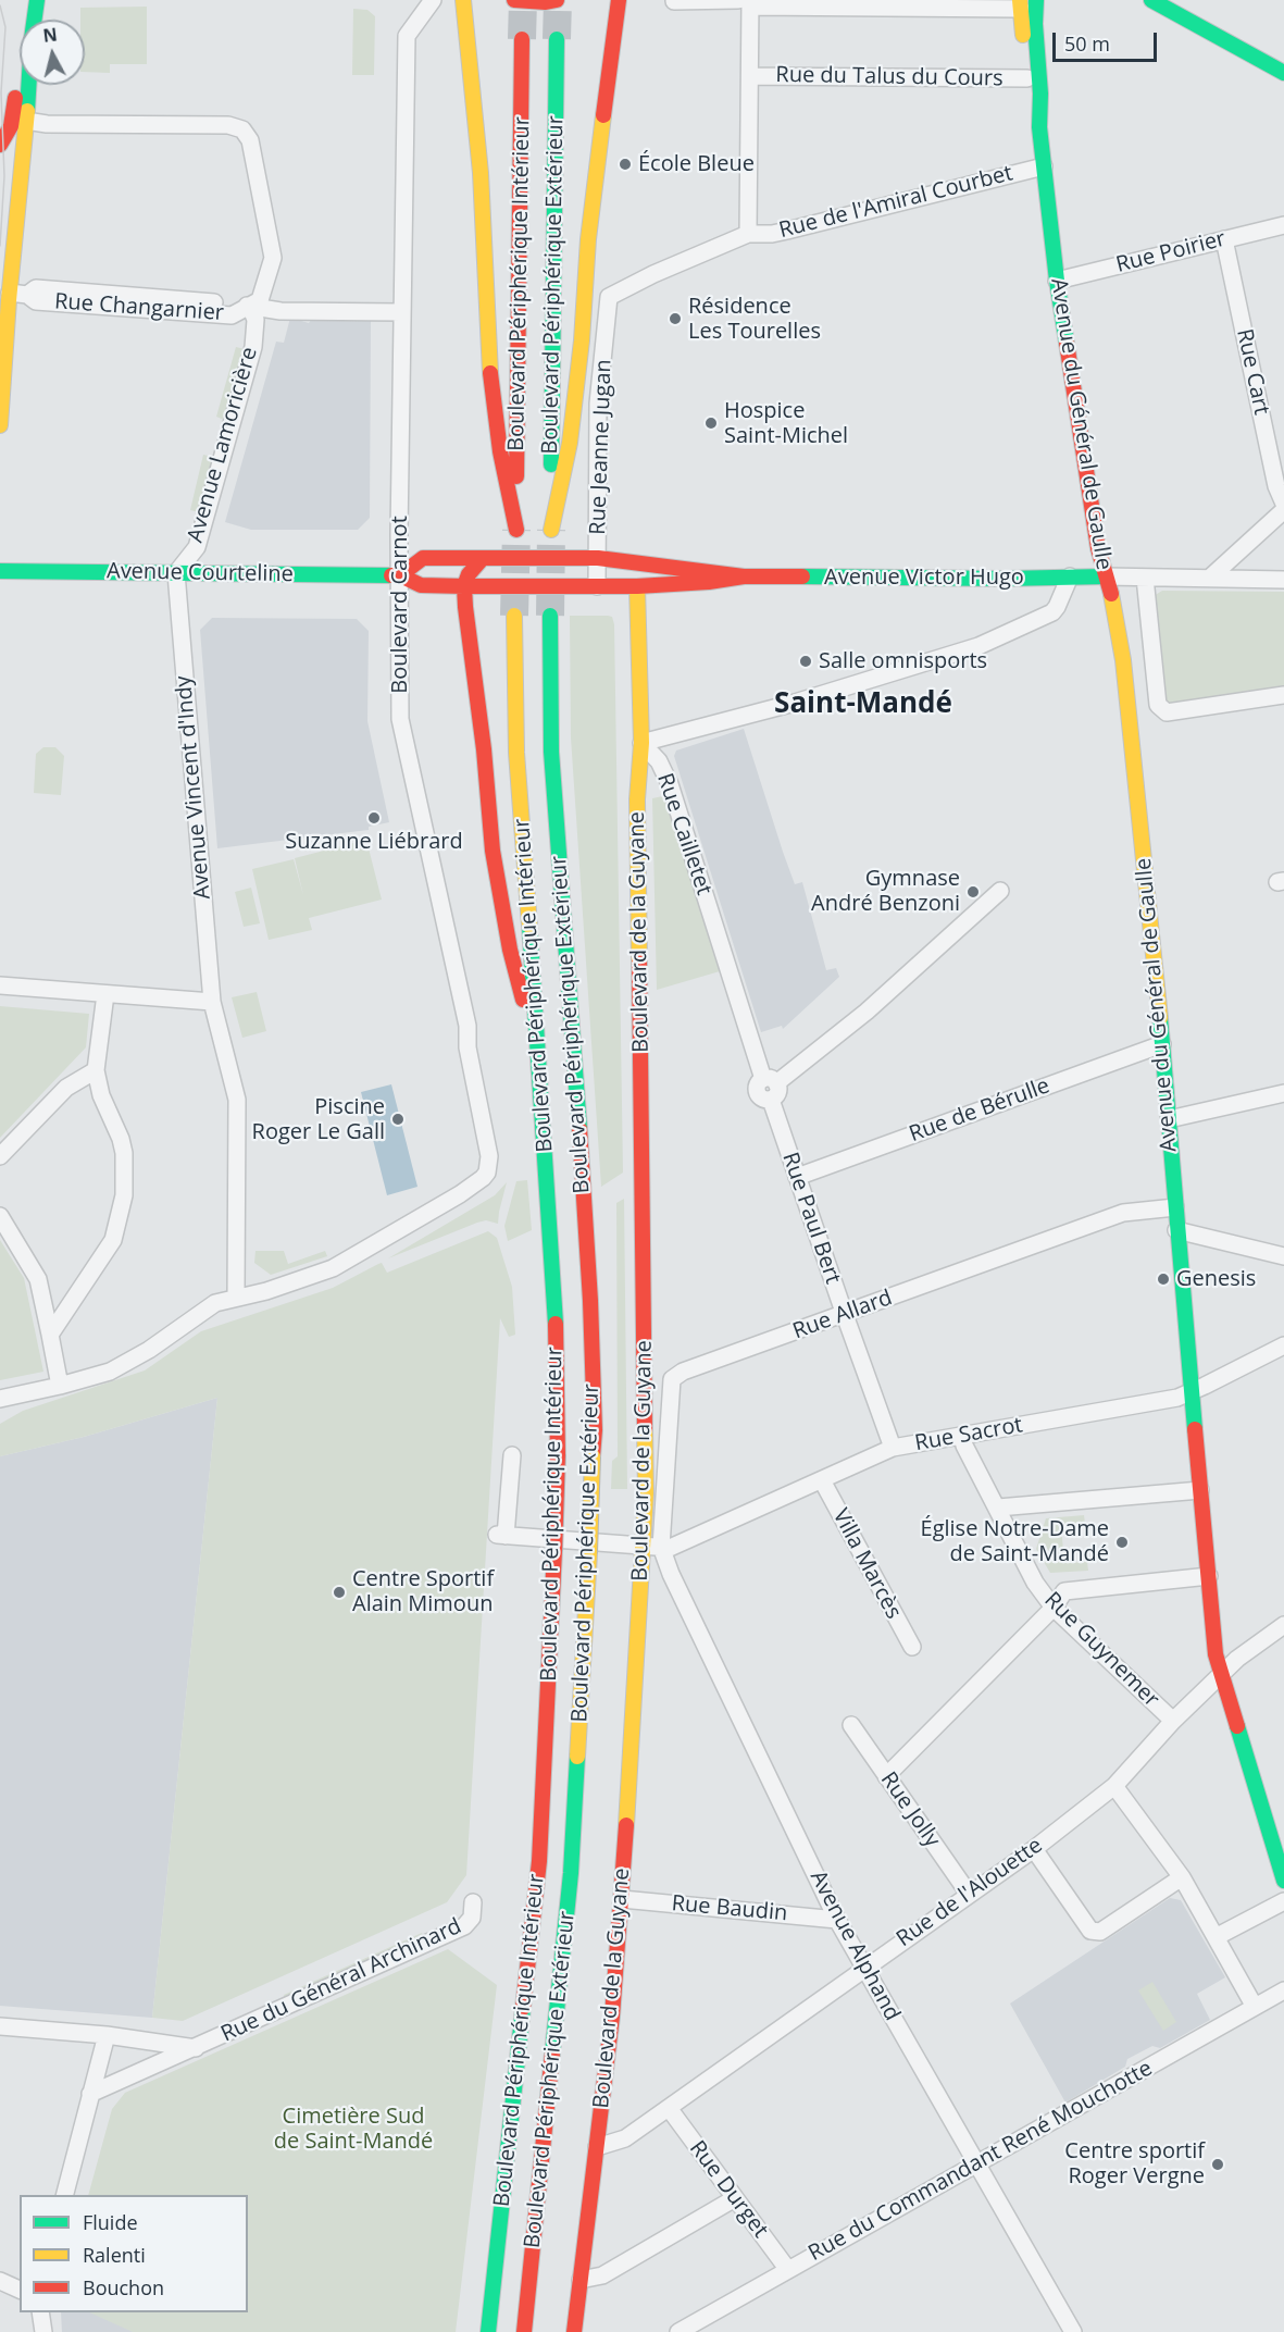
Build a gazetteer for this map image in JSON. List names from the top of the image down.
{
  "streets": {
    "main road": [
      "Boulevard Périphérique Intérieur",
      "Boulevard Périphérique Extérieur",
      "Avenue du Général de Gaulle",
      "Avenue Courteline",
      "Avenue Victor Hugo",
      "Boulevard de la Guyane"
    ],
    "street": [
      "Rue du Talus du Cours",
      "Rue de l'Amiral Courbet",
      "Rue Poirier",
      "Rue Changarnier",
      "Rue Cart",
      "Avenue Lamoricière",
      "Rue Jeanne Jugan",
      "Boulevard Carnot",
      "Avenue Vincent d'Indy",
      "Rue Cailletet",
      "Rue de Bérulle",
      "Rue Paul Bert",
      "Rue Allard",
      "Rue Sacrot",
      "Villa Marcès",
      "Rue Guynemer",
      "Rue Jolly",
      "Rue de l'Alouette",
      "Rue Baudin",
      "Avenue Alphand",
      "Rue du Général Archinard",
      "Rue du Commandant René Mouchotte",
      "Rue Durget"
    ]
  },
  "crossings": [
    ["Rue du Talus du Cours", "Avenue du Général de Gaulle"],
    ["Rue de l'Amiral Courbet", "Avenue du Général de Gaulle"],
    ["Rue de l'Amiral Courbet", "Rue Jeanne Jugan"],
    ["Rue Poirier", "Rue Cart"],
    ["Rue Poirier", "Avenue du Général de Gaulle"],
    ["Rue Changarnier", "Avenue Lamoricière"],
    ["Rue Changarnier", "Boulevard Carnot"],
    ["Avenue du Général de Gaulle", "Avenue Victor Hugo"],
    ["Avenue du Général de Gaulle", "Rue de Bérulle"],
    ["Avenue du Général de Gaulle", "Rue Allard"],
    ["Avenue du Général de Gaulle", "Rue Sacrot"],
    ["Avenue du Général de Gaulle", "Rue de l'Alouette"],
    ["Avenue Lamoricière", "Avenue Courteline"],
    ["Avenue Lamoricière", "Avenue Vincent d'Indy"],
    ["Avenue Courteline", "Avenue Victor Hugo"],
    ["Avenue Courteline", "Boulevard Carnot"],
    ["Avenue Courteline", "Avenue Vincent d'Indy"],
    ["Avenue Courteline", "Boulevard de la Guyane"],
    ["Boulevard Carnot", "Avenue Vincent d'Indy"],
    ["Rue Cailletet", "Boulevard de la Guyane"],
    ["Rue Cailletet", "Rue Paul Bert"],
    ["Boulevard de la Guyane", "Rue de l'Alouette"],
    ["Boulevard de la Guyane", "Rue Baudin"],
    ["Rue de Bérulle", "Rue Paul Bert"],
    ["Rue Paul Bert", "Rue Allard"],
    ["Rue Paul Bert", "Rue Sacrot"],
    ["Rue Allard", "Rue Sacrot"],
    ["Rue Allard", "Avenue Alphand"],
    ["Rue Sacrot", "Villa Marcès"],
    ["Rue Sacrot", "Rue Guynemer"],
    ["Rue Sacrot", "Avenue Alphand"],
    ["Rue Guynemer", "Rue de l'Alouette"],
    ["Rue Jolly", "Rue de l'Alouette"],
    ["Rue de l'Alouette", "Avenue Alphand"],
    ["Rue de l'Alouette", "Rue Durget"],
    ["Rue Baudin", "Avenue Alphand"],
    ["Avenue Alphand", "Rue du Commandant René Mouchotte"],
    ["Rue du Commandant René Mouchotte", "Rue Durget"]
  ],
  "districts": ["Saint-Mandé"],
  "parks": ["Cimetière Sud de Saint-Mandé"],
  "places": [
    "École Bleue",
    "Résidence Les Tourelles",
    "Hospice Saint-Michel",
    "Salle omnisports",
    "Suzanne Liébrard",
    "Gymnase André Benzoni",
    "Piscine Roger Le Gall",
    "Genesis",
    "Église Notre-Dame de Saint-Mandé",
    "Centre Sportif Alain Mimoun",
    "Centre sportif Roger Vergne"
  ],
  "legend": ["Fluide", "Ralenti", "Bouchon"],
  "scale_bar": "50 m",
  "north": "top"
}
